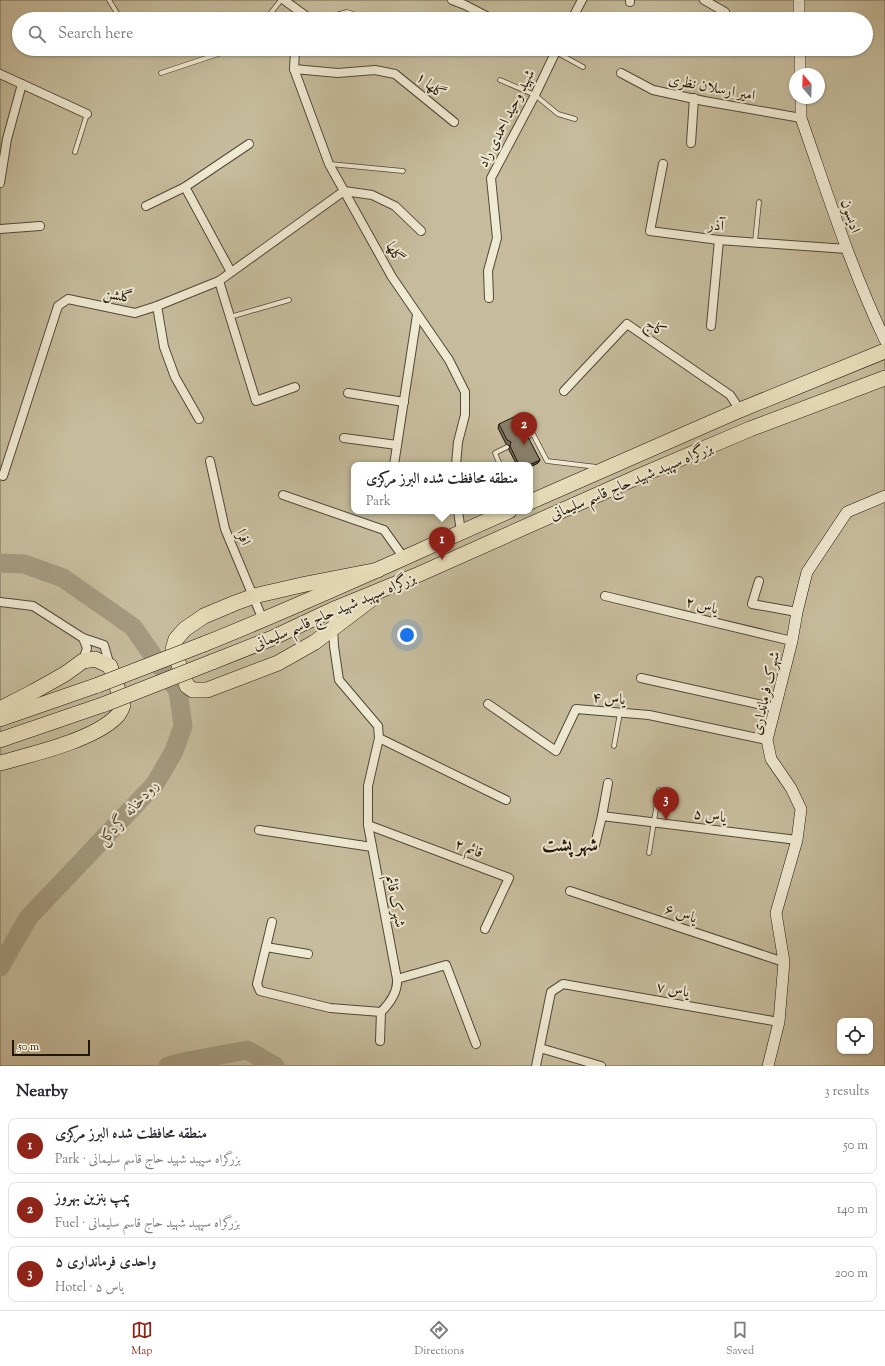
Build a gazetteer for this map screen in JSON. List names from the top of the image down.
{
  "streets": {
    "highway": ["بزرگراه سپهبد شهید حاج قاسم سلیمانی"],
    "street": [
      "گلها ۱",
      "امیر ارسلان نظری",
      "شهید وحید احمدی راد",
      "ادیسون",
      "آذر",
      "گلها",
      "گلشن",
      "کاج",
      "افرا",
      "یاس ۲",
      "شهرک فرمانداری",
      "یاس ۴",
      "یاس ۵",
      "قائم ۲",
      "شهرک قائم",
      "یاس ۶",
      "یاس ۷"
    ]
  },
  "crossings": [
    ["گلها ۱", "گلها"],
    ["امیر ارسلان نظری", "ادیسون"],
    ["ادیسون", "آذر"],
    ["گلها", "گلشن"],
    ["کاج", "بزرگراه سپهبد شهید حاج قاسم سلیمانی"],
    ["بزرگراه سپهبد شهید حاج قاسم سلیمانی", "افرا"],
    ["یاس ۲", "شهرک فرمانداری"],
    ["شهرک فرمانداری", "یاس ۴"],
    ["شهرک فرمانداری", "یاس ۵"],
    ["شهرک فرمانداری", "یاس ۶"],
    ["شهرک فرمانداری", "یاس ۷"],
    ["قائم ۲", "شهرک قائم"]
  ],
  "districts": ["شهر پشت"],
  "water": ["رودخانه گردکل"],
  "scale_bar": "50 m",
  "north": "top",
  "page": {
    "search": "Search here",
    "pins": ["2", "1", "3"],
    "popup": ["منطقه محافظت شده البرز مرکزی", "Park"],
    "scale": "50 m",
    "heading": ["Nearby", "3 results"],
    "list": [
      {
        "mark": "1",
        "name": "منطقه محافظت شده البرز مرکزی",
        "note": "Park · بزرگراه سپهبد شهید حاج قاسم سلیمانی",
        "value": "50 m"
      },
      {
        "mark": "2",
        "name": "پمپ بنزین بهروز",
        "note": "Fuel · بزرگراه سپهبد شهید حاج قاسم سلیمانی",
        "value": "140 m"
      },
      {
        "mark": "3",
        "name": "۵ واحدی فرمانداری",
        "note": "Hotel · یاس ۵",
        "value": "200 m"
      }
    ],
    "nav": ["Map", "Directions", "Saved"]
  }
}
